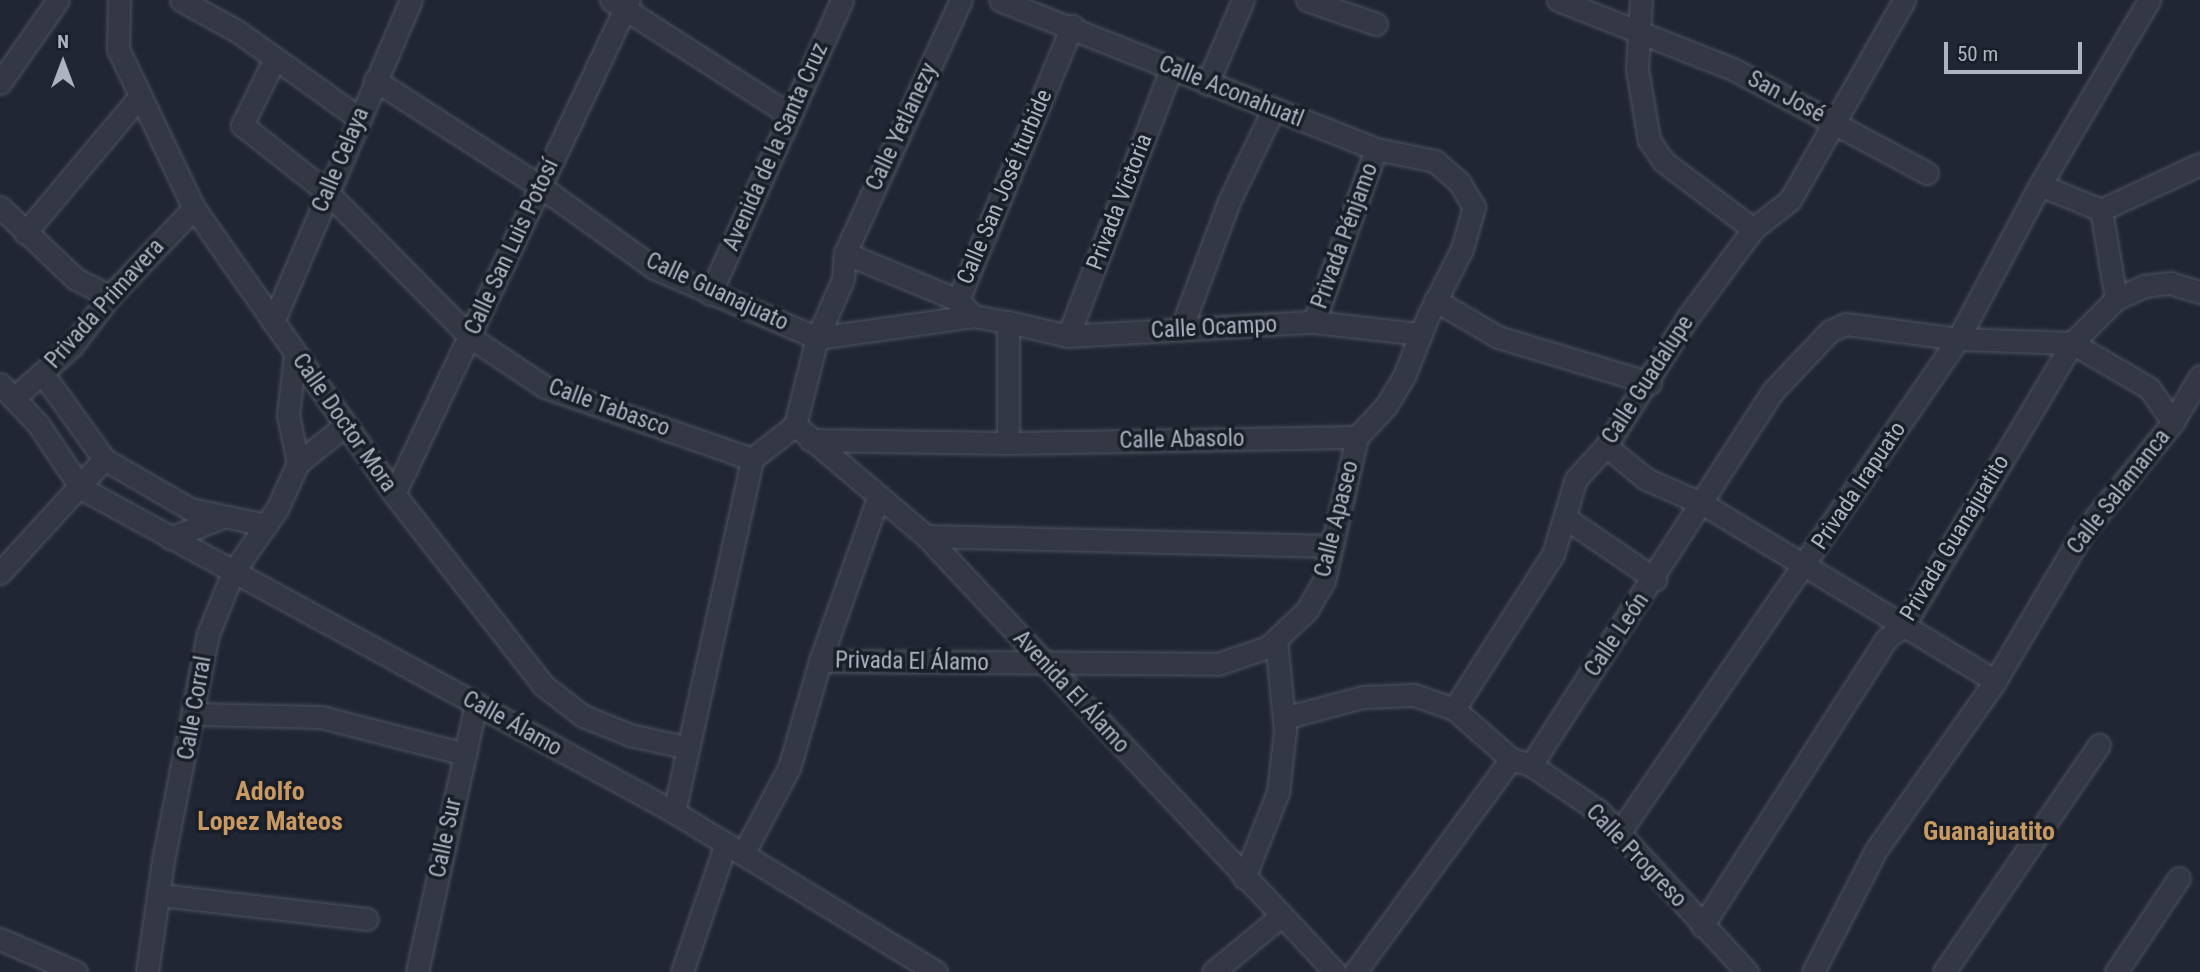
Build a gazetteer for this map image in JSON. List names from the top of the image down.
{
  "streets": {
    "street": [
      "Calle Aconahuatl",
      "San José",
      "Calle Yetlanezy",
      "Avenida de la Santa Cruz",
      "Calle Celaya",
      "Calle San José Iturbide",
      "Privada Victoria",
      "Privada Pénjamo",
      "Calle San Luis Potosí",
      "Calle Guanajuato",
      "Privada Primavera",
      "Calle Ocampo",
      "Calle Guadalupe",
      "Calle Tabasco",
      "Calle Doctor Mora",
      "Calle Abasolo",
      "Privada Irapuato",
      "Calle Salamanca",
      "Calle Apaseo",
      "Privada Guanajuatito",
      "Calle León",
      "Privada El Álamo",
      "Avenida El Álamo",
      "Calle Corral",
      "Calle Álamo",
      "Calle Sur",
      "Calle Progreso"
    ]
  },
  "crossings": [
    ["Calle Aconahuatl", "Calle San José Iturbide"],
    ["Calle Aconahuatl", "Privada Victoria"],
    ["Calle Aconahuatl", "Privada Pénjamo"],
    ["Calle Aconahuatl", "Calle Apaseo"],
    ["San José", "Calle Guadalupe"],
    ["Avenida de la Santa Cruz", "Calle Guanajuato"],
    ["Calle Celaya", "Calle Guanajuato"],
    ["Calle Celaya", "Calle Tabasco"],
    ["Calle Celaya", "Calle Doctor Mora"],
    ["Calle San José Iturbide", "Calle Ocampo"],
    ["Privada Victoria", "Calle Ocampo"],
    ["Privada Pénjamo", "Calle Ocampo"],
    ["Calle San Luis Potosí", "Calle Guanajuato"],
    ["Calle San Luis Potosí", "Calle Tabasco"],
    ["Calle San Luis Potosí", "Calle Doctor Mora"],
    ["Privada Primavera", "Calle Doctor Mora"],
    ["Calle Ocampo", "Calle Apaseo"],
    ["Calle Abasolo", "Calle Apaseo"],
    ["Calle Abasolo", "Avenida El Álamo"],
    ["Privada Irapuato", "Calle León"],
    ["Privada Irapuato", "Calle Progreso"],
    ["Calle Apaseo", "Privada El Álamo"],
    ["Calle Apaseo", "Avenida El Álamo"],
    ["Privada Guanajuatito", "Calle Progreso"],
    ["Calle León", "Calle Progreso"],
    ["Privada El Álamo", "Avenida El Álamo"],
    ["Calle Corral", "Calle Álamo"],
    ["Calle Álamo", "Calle Sur"]
  ],
  "districts": ["Adolfo Lopez Mateos", "Guanajuatito"],
  "scale_bar": "50 m",
  "north": "top"
}
